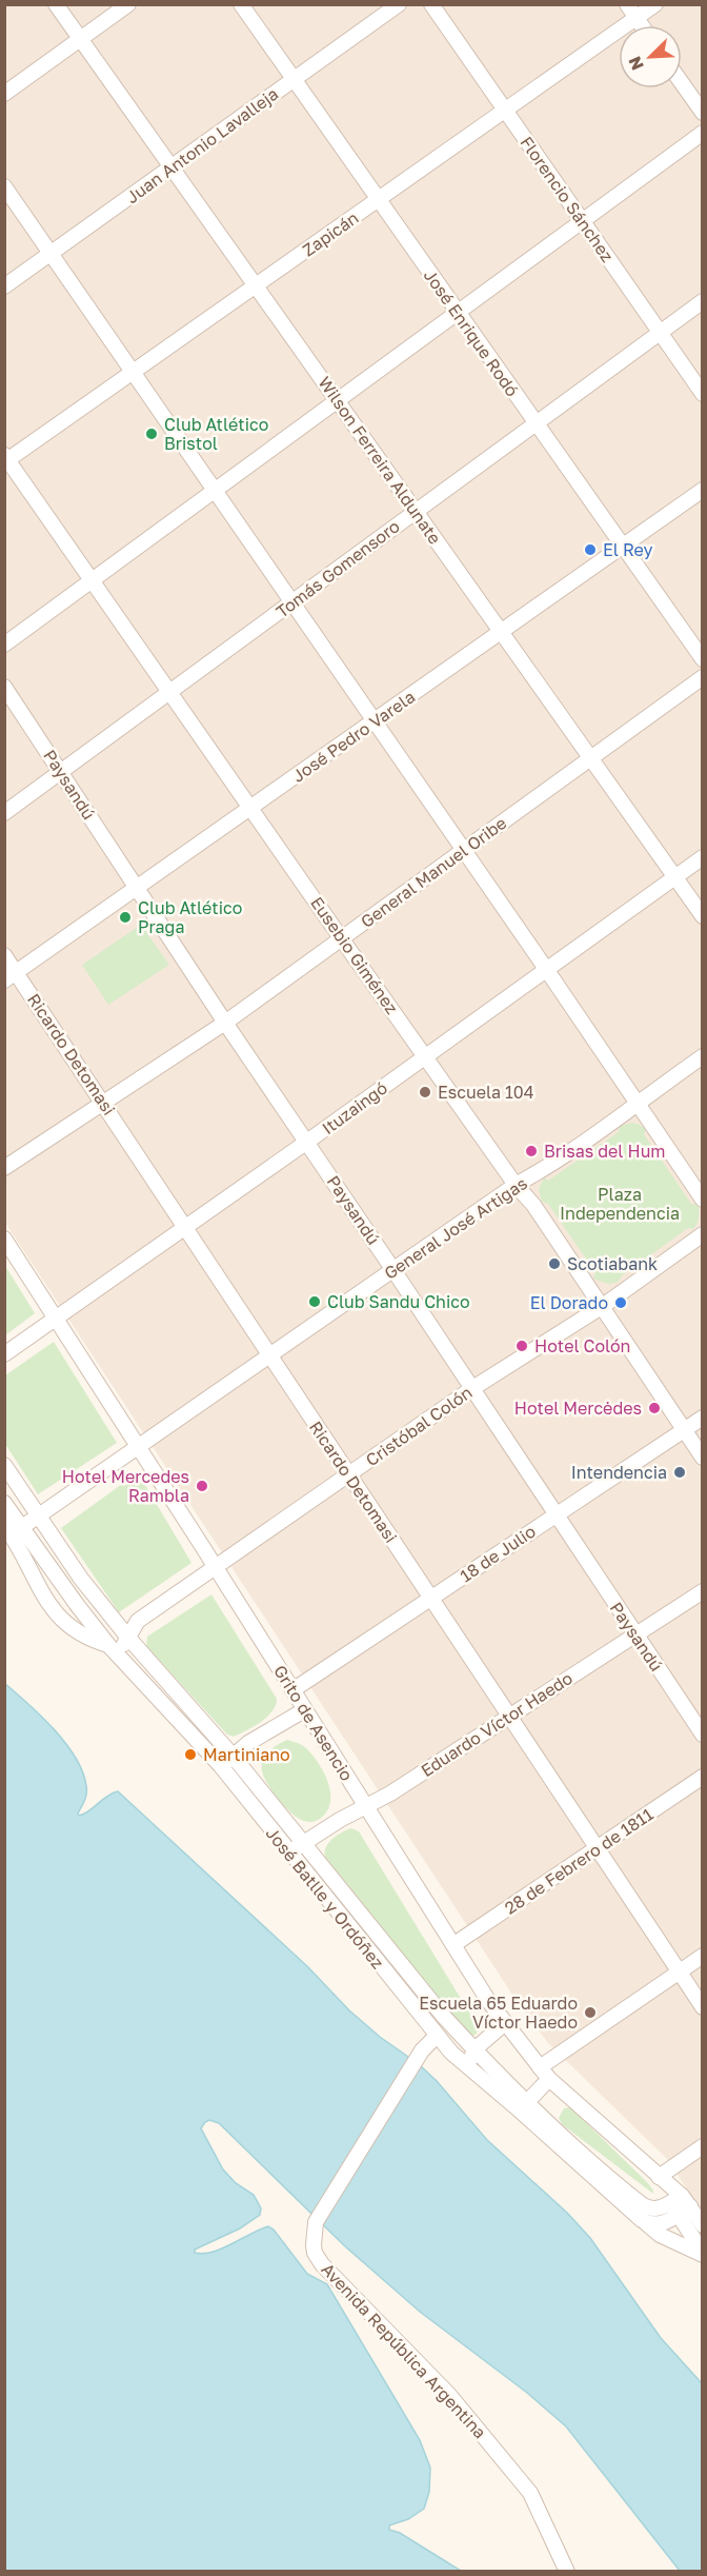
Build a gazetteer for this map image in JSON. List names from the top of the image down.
{
  "streets": {
    "street": [
      "Juan Antonio Lavalleja",
      "Florencio Sánchez",
      "Zapicán",
      "José Enrique Rodó",
      "Wilson Ferreira Aldunate",
      "Tomás Gomensoro",
      "José Pedro Varela",
      "Paysandú",
      "General Manuel Oribe",
      "Eusebio Giménez",
      "Ricardo Detomasi",
      "Ituzaingó",
      "General José Artigas",
      "Cristóbal Colón",
      "18 de Julio",
      "Grito de Asencio",
      "Eduardo Víctor Haedo",
      "28 de Febrero de 1811",
      "José Batlle y Ordóñez",
      "Avenida República Argentina"
    ]
  },
  "crossings": [
    ["Juan Antonio Lavalleja", "José Enrique Rodó"],
    ["Juan Antonio Lavalleja", "Wilson Ferreira Aldunate"],
    ["Florencio Sánchez", "Zapicán"],
    ["Florencio Sánchez", "Tomás Gomensoro"],
    ["Zapicán", "José Enrique Rodó"],
    ["Zapicán", "Wilson Ferreira Aldunate"],
    ["Zapicán", "Eusebio Giménez"],
    ["José Enrique Rodó", "Tomás Gomensoro"],
    ["José Enrique Rodó", "José Pedro Varela"],
    ["Wilson Ferreira Aldunate", "Tomás Gomensoro"],
    ["Wilson Ferreira Aldunate", "José Pedro Varela"],
    ["Wilson Ferreira Aldunate", "General Manuel Oribe"],
    ["Wilson Ferreira Aldunate", "Ituzaingó"],
    ["Tomás Gomensoro", "Paysandú"],
    ["Tomás Gomensoro", "Eusebio Giménez"],
    ["José Pedro Varela", "Paysandú"],
    ["José Pedro Varela", "Eusebio Giménez"],
    ["José Pedro Varela", "Ricardo Detomasi"],
    ["Paysandú", "General Manuel Oribe"],
    ["Paysandú", "Ituzaingó"],
    ["Paysandú", "General José Artigas"],
    ["Paysandú", "Cristóbal Colón"],
    ["Paysandú", "18 de Julio"],
    ["Paysandú", "Eduardo Víctor Haedo"],
    ["General Manuel Oribe", "Eusebio Giménez"],
    ["General Manuel Oribe", "Ricardo Detomasi"],
    ["Eusebio Giménez", "Ituzaingó"],
    ["Eusebio Giménez", "General José Artigas"],
    ["Eusebio Giménez", "Cristóbal Colón"],
    ["Eusebio Giménez", "18 de Julio"],
    ["Ricardo Detomasi", "Ituzaingó"],
    ["Ricardo Detomasi", "General José Artigas"],
    ["Ricardo Detomasi", "Cristóbal Colón"],
    ["Ricardo Detomasi", "18 de Julio"],
    ["Ricardo Detomasi", "Eduardo Víctor Haedo"],
    ["Ricardo Detomasi", "28 de Febrero de 1811"],
    ["Ituzaingó", "Grito de Asencio"],
    ["General José Artigas", "Grito de Asencio"],
    ["General José Artigas", "José Batlle y Ordóñez"],
    ["Cristóbal Colón", "Grito de Asencio"],
    ["18 de Julio", "Grito de Asencio"],
    ["Grito de Asencio", "Eduardo Víctor Haedo"],
    ["Grito de Asencio", "28 de Febrero de 1811"],
    ["Grito de Asencio", "José Batlle y Ordóñez"],
    ["Eduardo Víctor Haedo", "José Batlle y Ordóñez"],
    ["José Batlle y Ordóñez", "Avenida República Argentina"]
  ],
  "parks": ["Plaza Independencia"],
  "places": [
    "Club Atlético Bristol",
    "El Rey",
    "Club Atlético Praga",
    "Escuela 104",
    "Brisas del Hum",
    "Scotiabank",
    "Club Sandu Chico",
    "El Dorado",
    "Hotel Colón",
    "Hotel Mercėdes",
    "Intendencia",
    "Hotel Mercedes Rambla",
    "Martiniano",
    "Escuela 65 Eduardo Víctor Haedo"
  ],
  "north": "bottom left"
}
